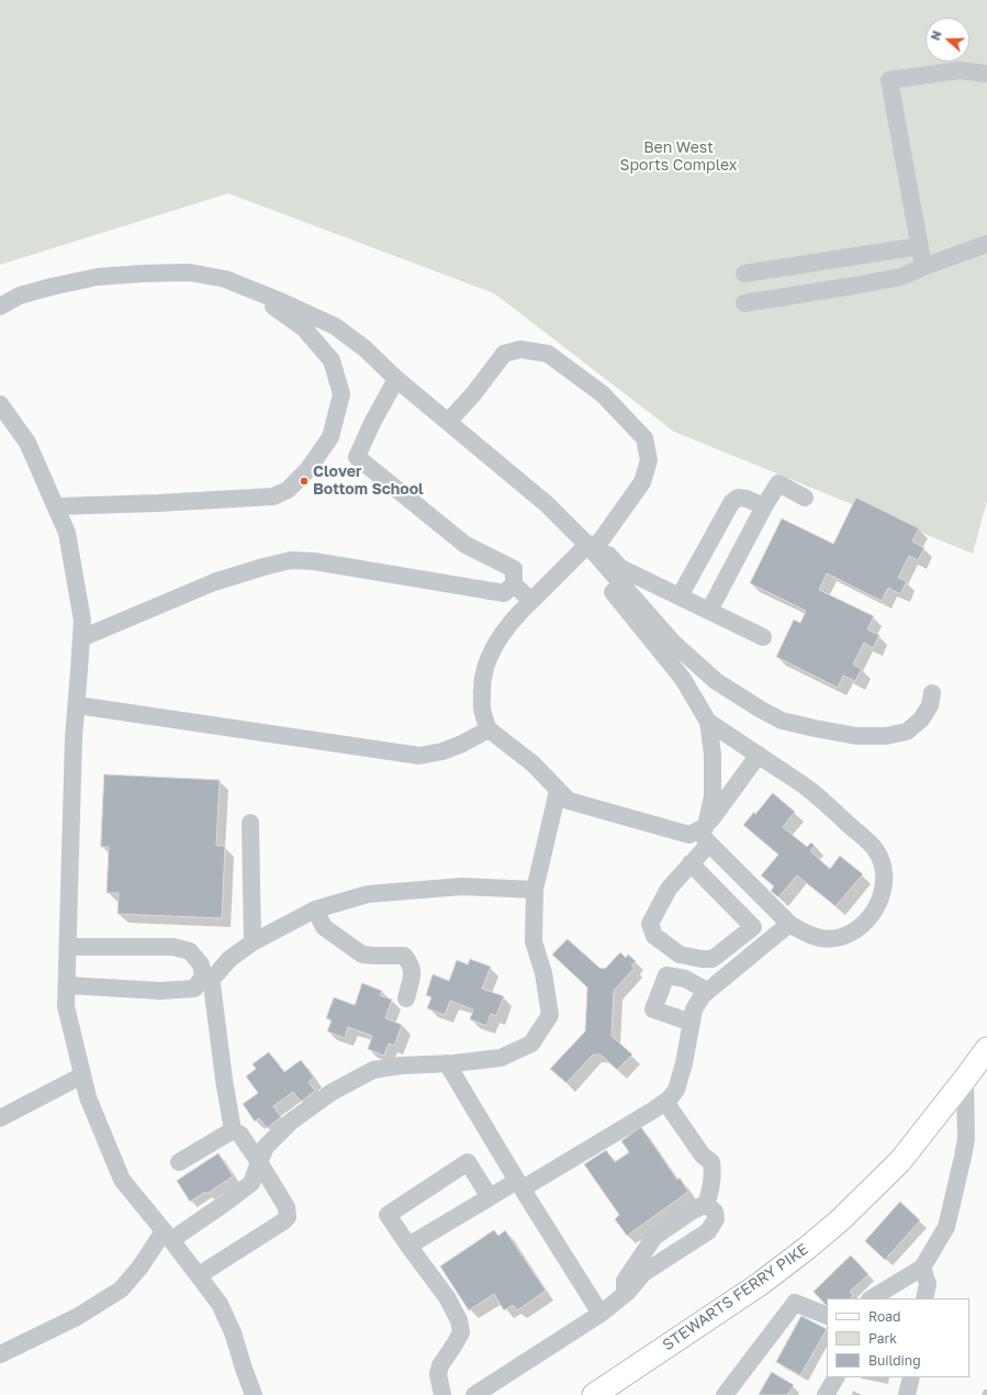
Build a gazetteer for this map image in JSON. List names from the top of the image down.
{
  "streets": {
    "main road": ["STEWARTS FERRY PIKE"]
  },
  "parks": ["Ben West Sports Complex"],
  "places": ["Clover Bottom School"],
  "legend": ["Road", "Park", "Building"],
  "north": "left"
}
